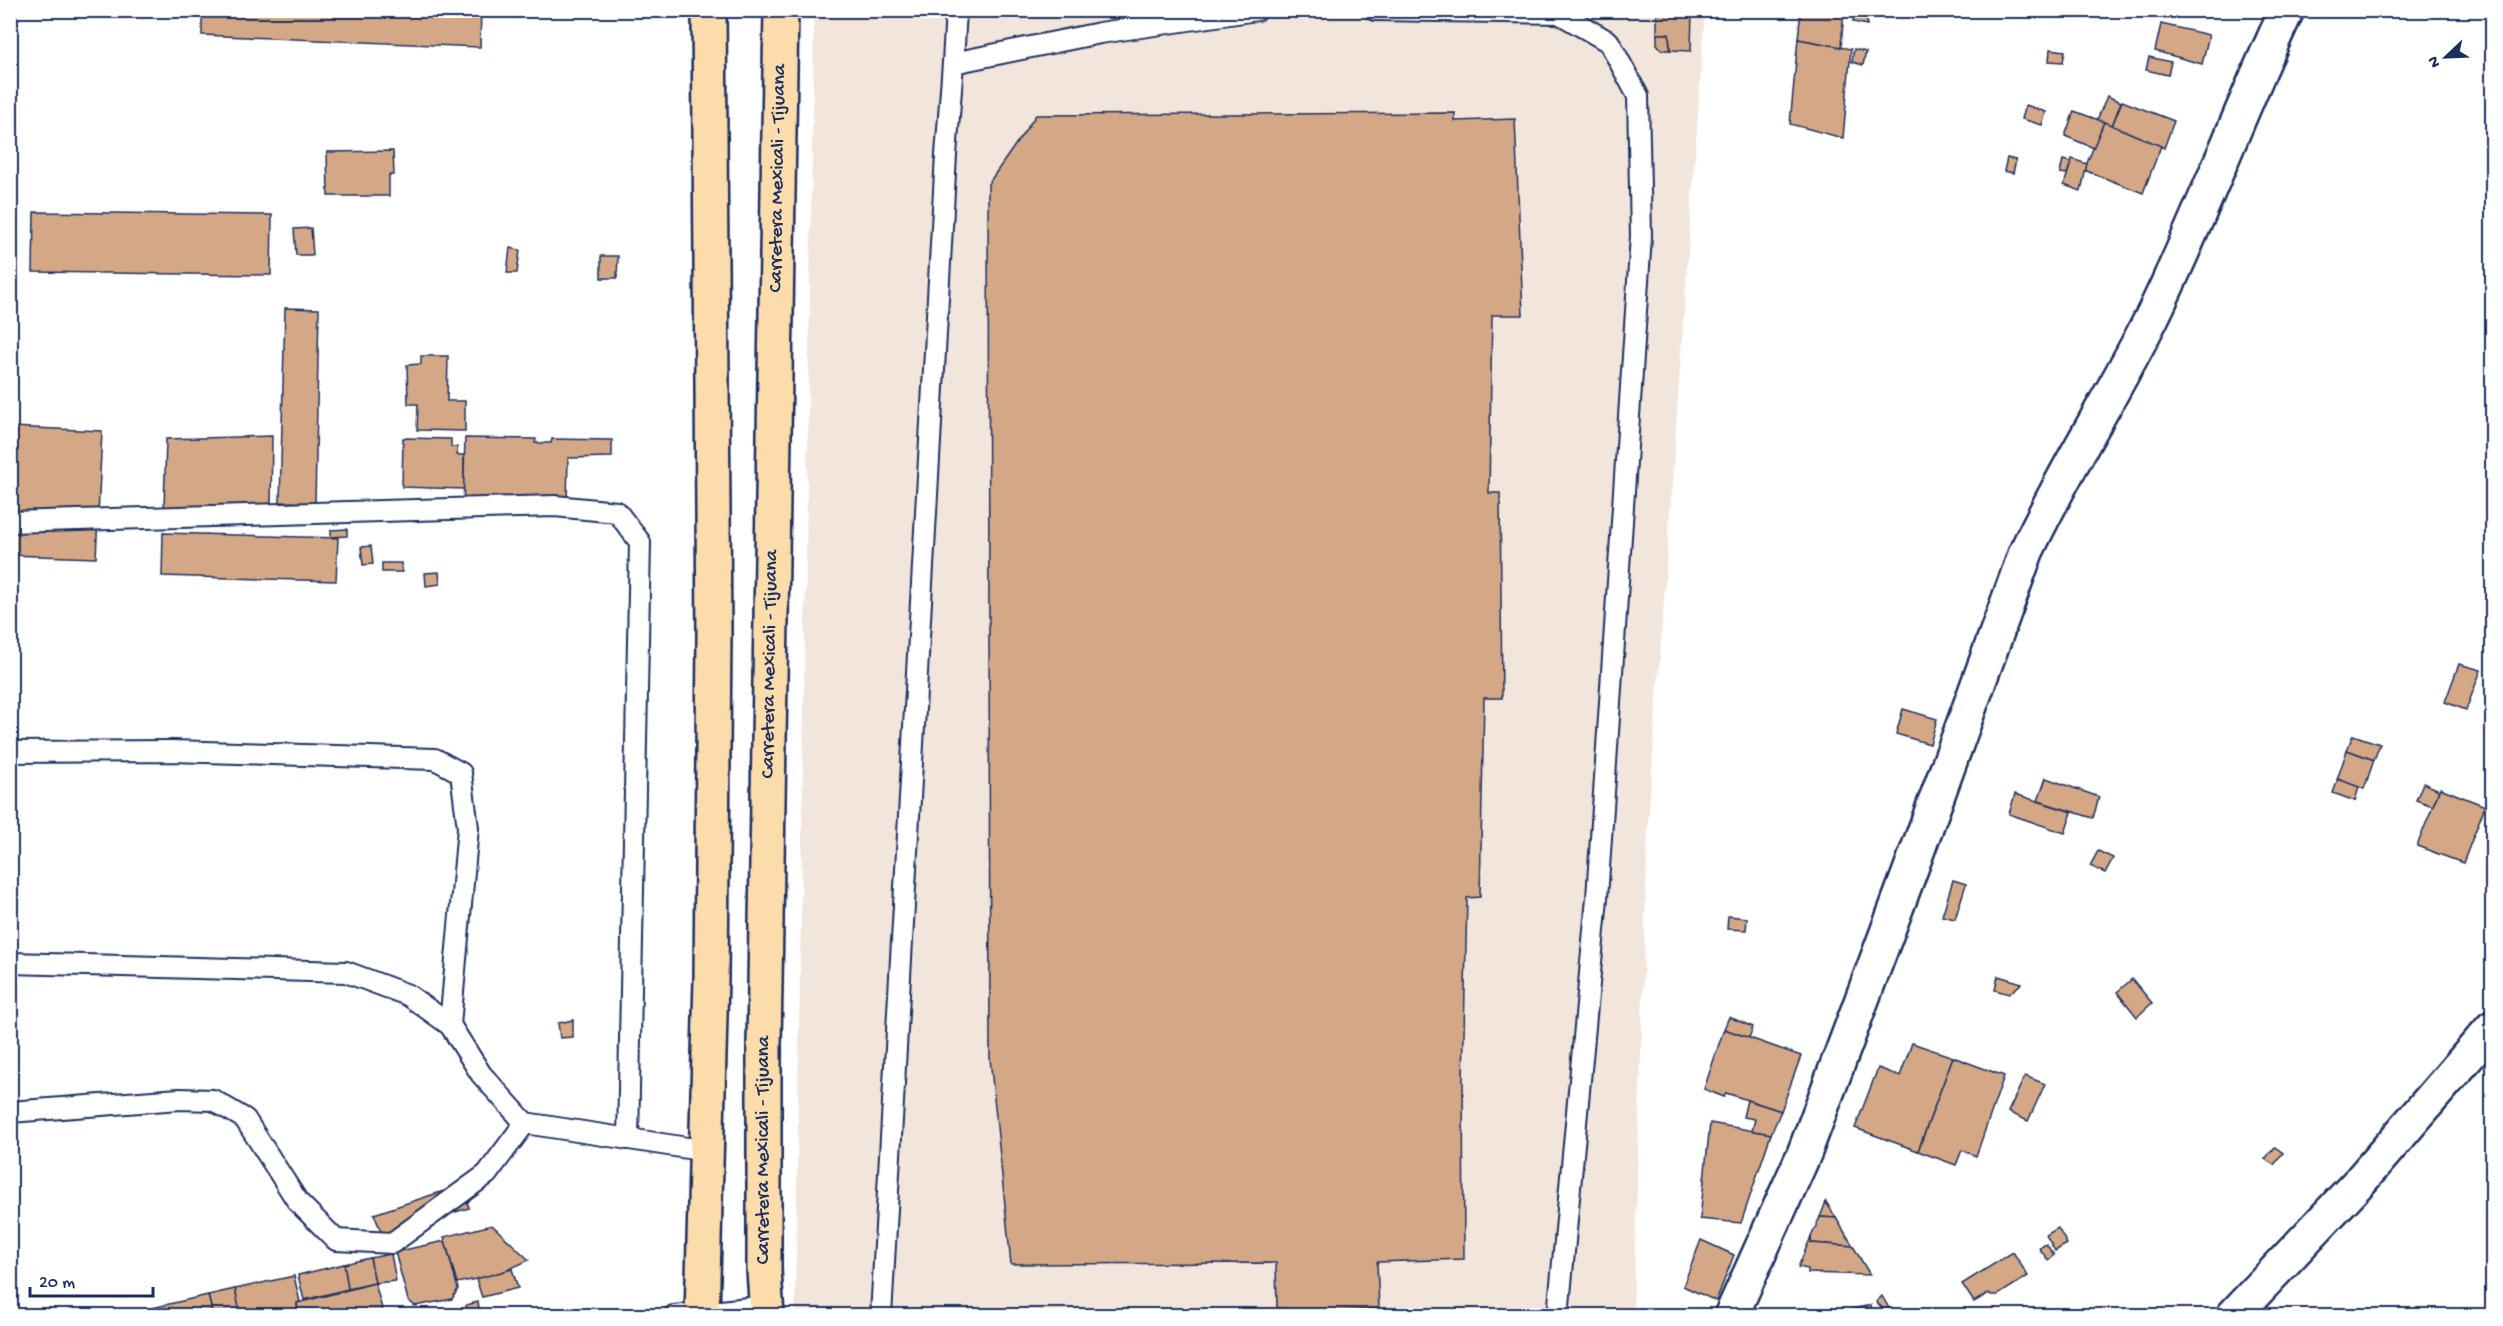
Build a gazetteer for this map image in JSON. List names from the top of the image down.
{
  "streets": {
    "highway": ["Carretera Mexicali - Tijuana"]
  },
  "scale_bar": "20 m",
  "north": "bottom left"
}
